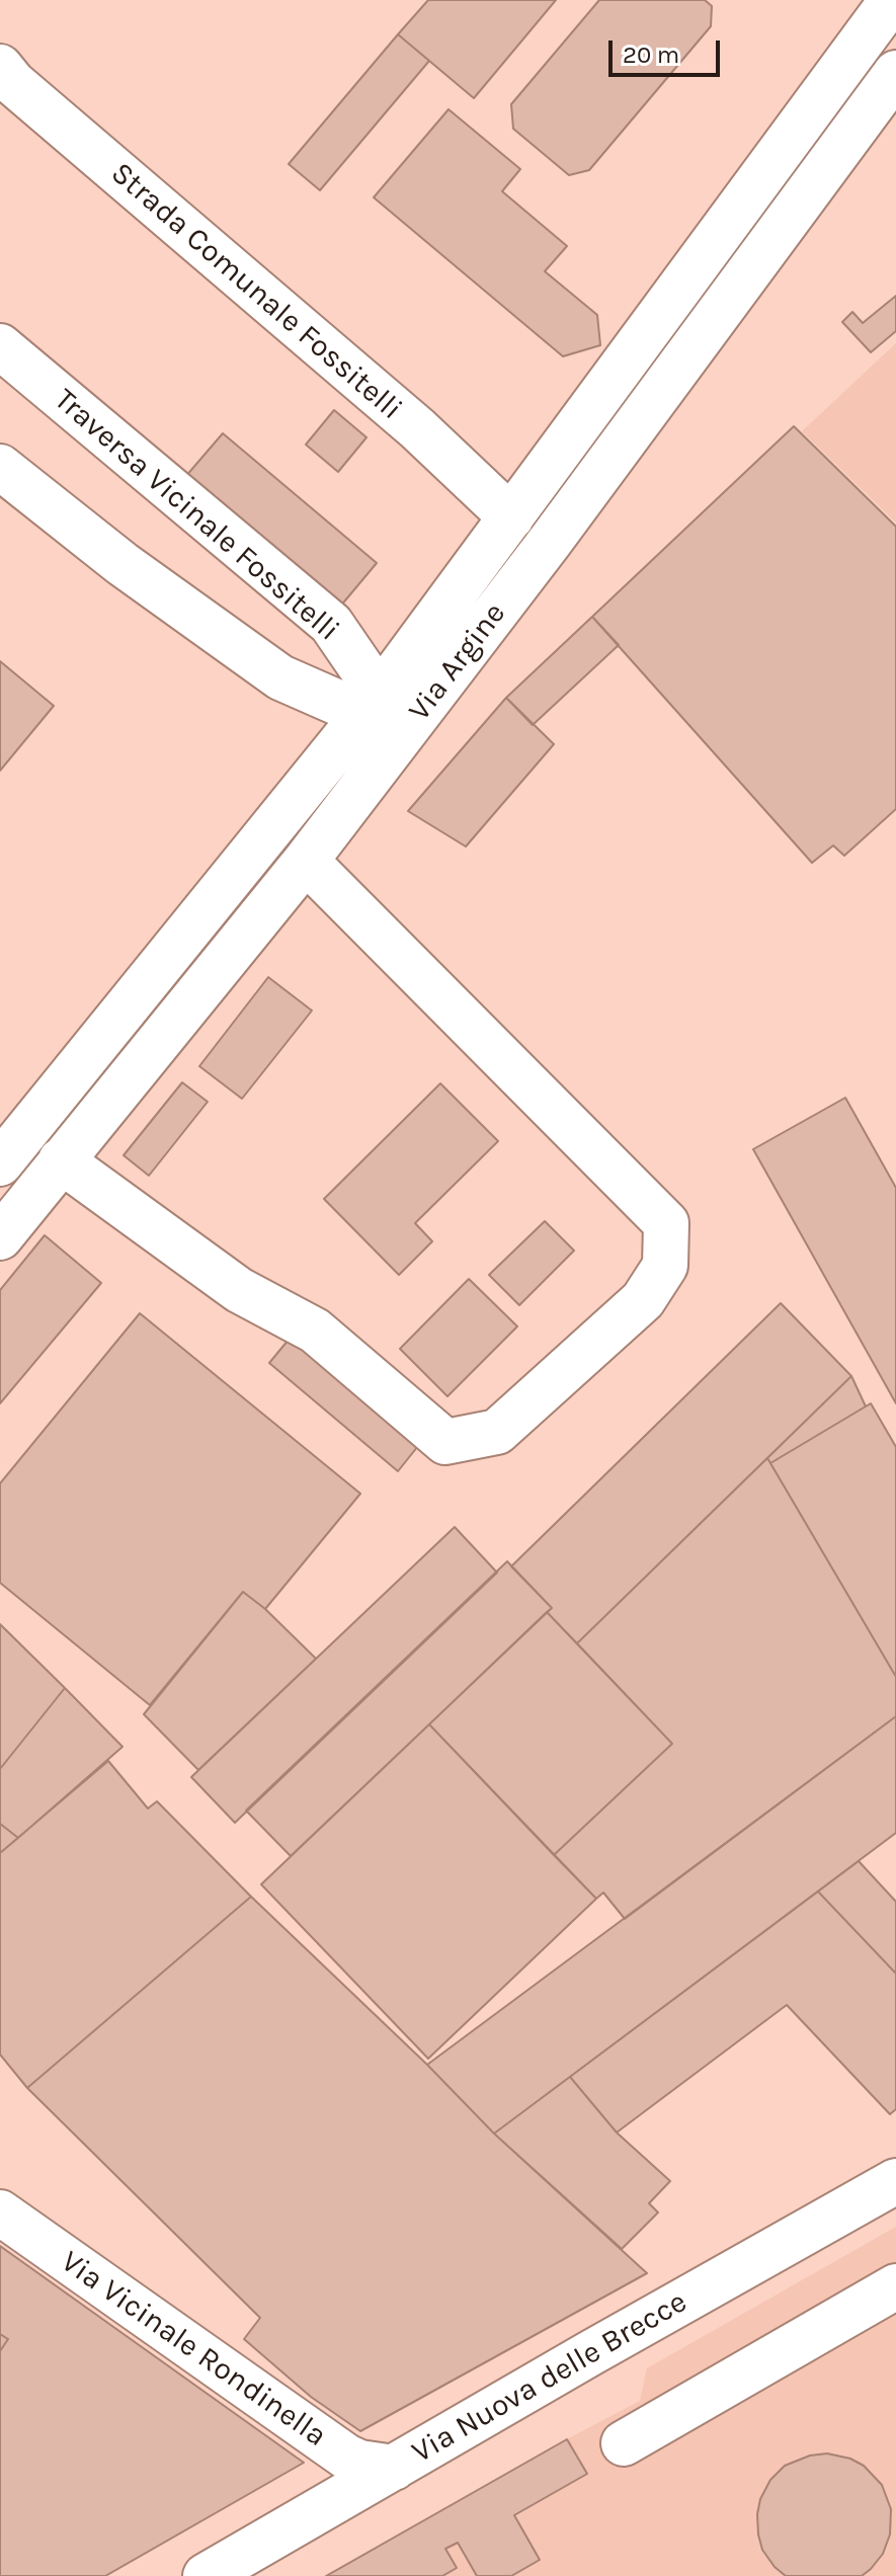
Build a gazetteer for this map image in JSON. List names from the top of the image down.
{
  "streets": {
    "street": [
      "Strada Comunale Fossitelli",
      "Traversa Vicinale Fossitelli",
      "Via Argine",
      "Via Vicinale Rondinella",
      "Via Nuova delle Brecce"
    ]
  },
  "crossings": [
    ["Strada Comunale Fossitelli", "Via Argine"],
    ["Traversa Vicinale Fossitelli", "Via Argine"],
    ["Via Vicinale Rondinella", "Via Nuova delle Brecce"]
  ],
  "scale_bar": "20 m"
}
